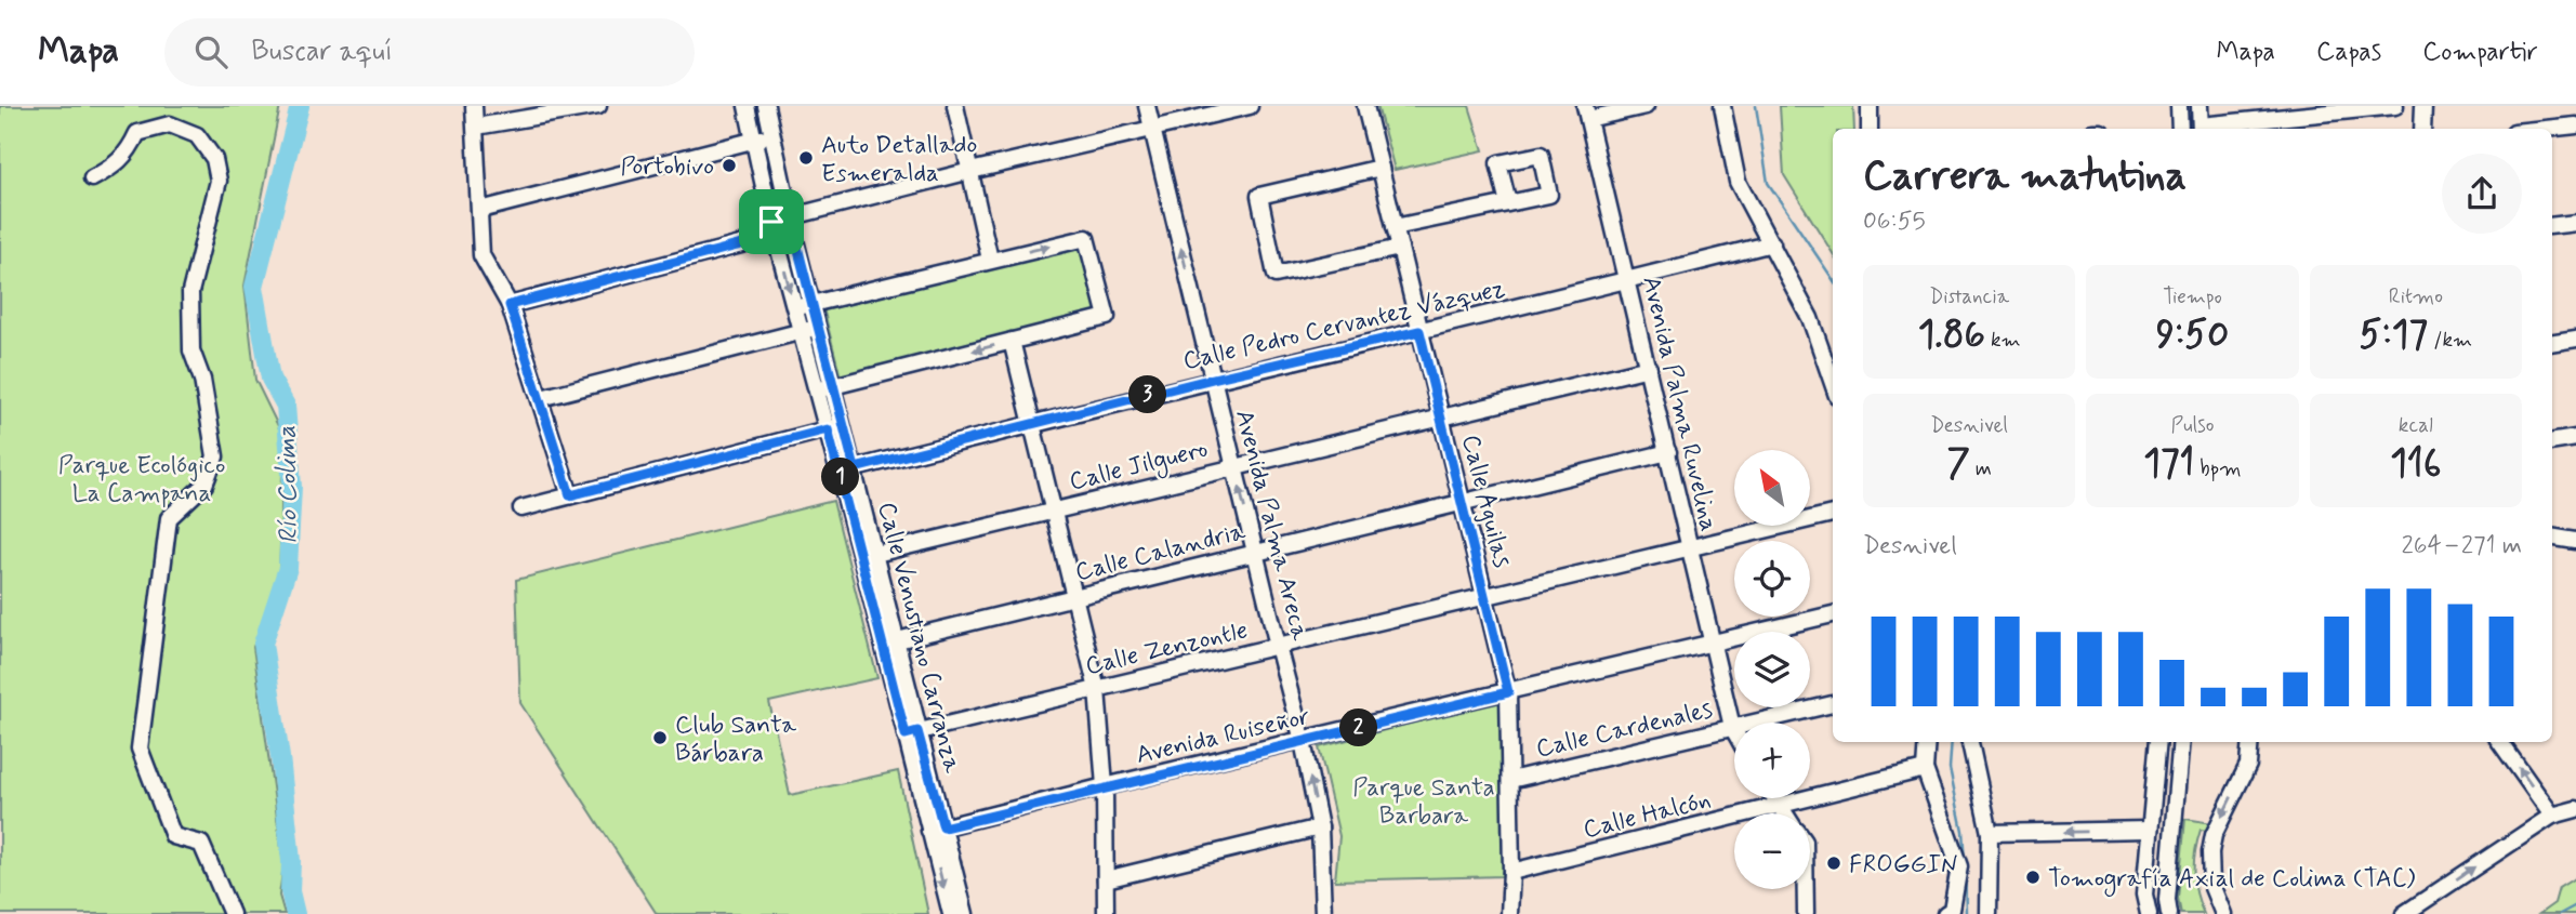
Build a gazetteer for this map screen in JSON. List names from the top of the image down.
{
  "streets": {
    "street": [
      "Calle Pedro Cervantez Vázquez",
      "Avenida Palma Ruvelina",
      "Calle Jilguero",
      "Calle Aguilas",
      "Avenida Palma Areca",
      "Calle Calandria",
      "Calle Venustiano Carranza",
      "Calle Zenzontle",
      "Calle Cardenales",
      "Avenida Ruiseñor",
      "Calle Halcón"
    ]
  },
  "crossings": [
    ["Calle Pedro Cervantez Vázquez", "Avenida Palma Ruvelina"],
    ["Calle Pedro Cervantez Vázquez", "Calle Aguilas"],
    ["Calle Pedro Cervantez Vázquez", "Avenida Palma Areca"],
    ["Calle Pedro Cervantez Vázquez", "Calle Venustiano Carranza"],
    ["Avenida Palma Ruvelina", "Calle Jilguero"],
    ["Avenida Palma Ruvelina", "Calle Calandria"],
    ["Avenida Palma Ruvelina", "Calle Zenzontle"],
    ["Avenida Palma Ruvelina", "Calle Cardenales"],
    ["Avenida Palma Ruvelina", "Avenida Ruiseñor"],
    ["Calle Jilguero", "Calle Aguilas"],
    ["Calle Jilguero", "Avenida Palma Areca"],
    ["Calle Jilguero", "Calle Venustiano Carranza"],
    ["Calle Aguilas", "Calle Calandria"],
    ["Calle Aguilas", "Calle Zenzontle"],
    ["Calle Aguilas", "Calle Cardenales"],
    ["Calle Aguilas", "Avenida Ruiseñor"],
    ["Calle Aguilas", "Calle Halcón"],
    ["Avenida Palma Areca", "Calle Calandria"],
    ["Avenida Palma Areca", "Calle Zenzontle"],
    ["Avenida Palma Areca", "Avenida Ruiseñor"],
    ["Calle Calandria", "Calle Venustiano Carranza"],
    ["Calle Venustiano Carranza", "Calle Zenzontle"],
    ["Calle Venustiano Carranza", "Avenida Ruiseñor"]
  ],
  "one_way": ["Avenida Palma Areca"],
  "water": ["Río Colima"],
  "parks": ["Parque Ecológico La Campana", "Parque Santa Barbara"],
  "places": [
    "Auto Detallado Esmeralda",
    "Portobivo",
    "Club Santa Bárbara",
    "FROGGIN",
    "Tomografía Axial de Colima (TAC)"
  ],
  "north": "top left",
  "page": {
    "header": "Mapa",
    "search": "Buscar aquí",
    "nav": ["Mapa", "Capas", "Compartir"],
    "heading": ["Carrera matutina", "06:55"],
    "stats": [
      ["Distancia", "1.86 km"],
      ["Tiempo", "9:50"],
      ["Ritmo", "5:17 /km"],
      ["Desnivel", "7 m"],
      ["Pulso", "171 bpm"],
      ["kcal", "116"]
    ],
    "pins": ["3", "1", "2"],
    "map_buttons": ["+", "−"],
    "chart": ["Desnivel", "264–271 m"]
  }
}
